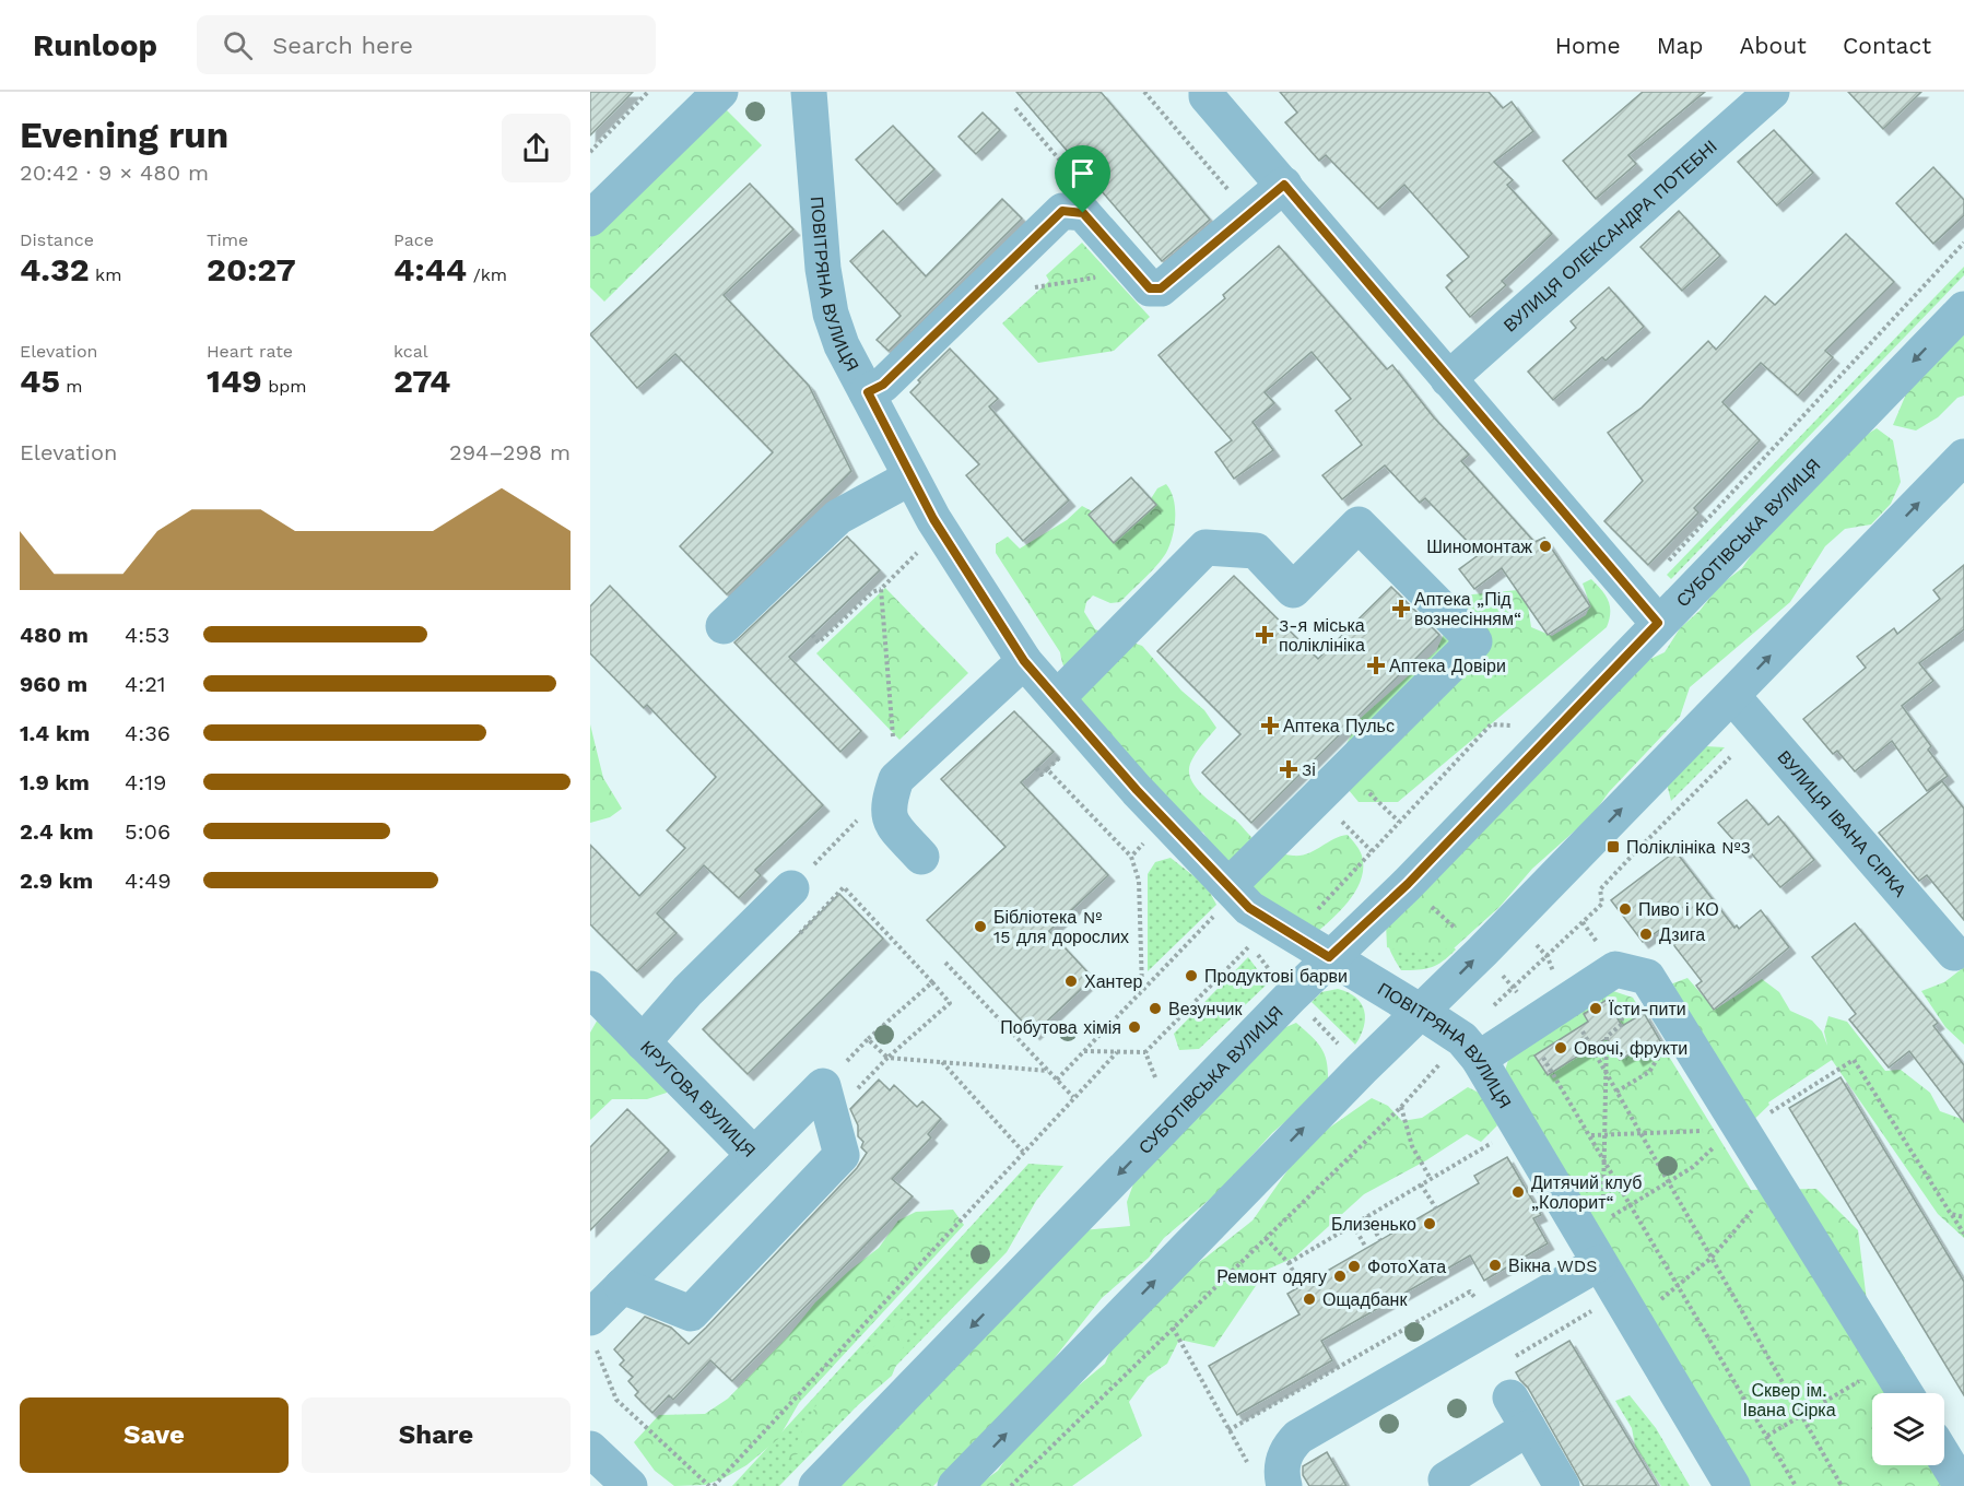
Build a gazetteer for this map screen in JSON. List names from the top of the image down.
{
  "streets": {
    "street": [
      "ВУЛИЦЯ ОЛЕКСАНДРА ПОТЕБНІ",
      "ПОВІТРЯНА ВУЛИЦЯ",
      "СУБОТІВСЬКА ВУЛИЦЯ",
      "ВУЛИЦЯ ІВАНА СІРКА",
      "КРУГОВА ВУЛИЦЯ"
    ]
  },
  "crossings": [
    ["ПОВІТРЯНА ВУЛИЦЯ", "СУБОТІВСЬКА ВУЛИЦЯ"]
  ],
  "parks": ["Сквер ім. Івана Сірка"],
  "places": {
    "other": [
      "Шиномонтаж",
      "Пиво і КО",
      "Бібліотека № 15 для дорослих",
      "Дзига",
      "Продуктові барви",
      "Хантер",
      "Везунчик",
      "Їсти-пити",
      "Побутова хімія",
      "Овочі, фрукти",
      "Дитячий клуб „Колорит“",
      "Близенько",
      "Вікна WDS",
      "ФотоХата",
      "Ремонт одягу",
      "Ощадбанк"
    ],
    "health": [
      "Аптека „Під вознесінням“",
      "3-я міська поліклініка",
      "Аптека Довіри",
      "Аптека Пульс",
      "3і"
    ],
    "transit": ["Поліклініка №3"]
  },
  "page": {
    "header": "Runloop",
    "search": "Search here",
    "nav": [
      "Home",
      "Map",
      "About",
      "Contact"
    ],
    "heading": ["Evening run", "20:42 · 9 × 480 m"],
    "stats": [
      ["Distance", "4.32 km"],
      ["Time", "20:27"],
      ["Pace", "4:44 /km"],
      ["Elevation", "45 m"],
      ["Heart rate", "149 bpm"],
      ["kcal", "274"]
    ],
    "chart": ["Elevation", "294–298 m"],
    "list": [
      {
        "name": "480 m",
        "note": "4:53"
      },
      {
        "name": "960 m",
        "note": "4:21"
      },
      {
        "name": "1.4 km",
        "note": "4:36"
      },
      {
        "name": "1.9 km",
        "note": "4:19"
      },
      {
        "name": "2.4 km",
        "note": "5:06"
      },
      {
        "name": "2.9 km",
        "note": "4:49"
      }
    ],
    "buttons": ["Save", "Share"]
  }
}
